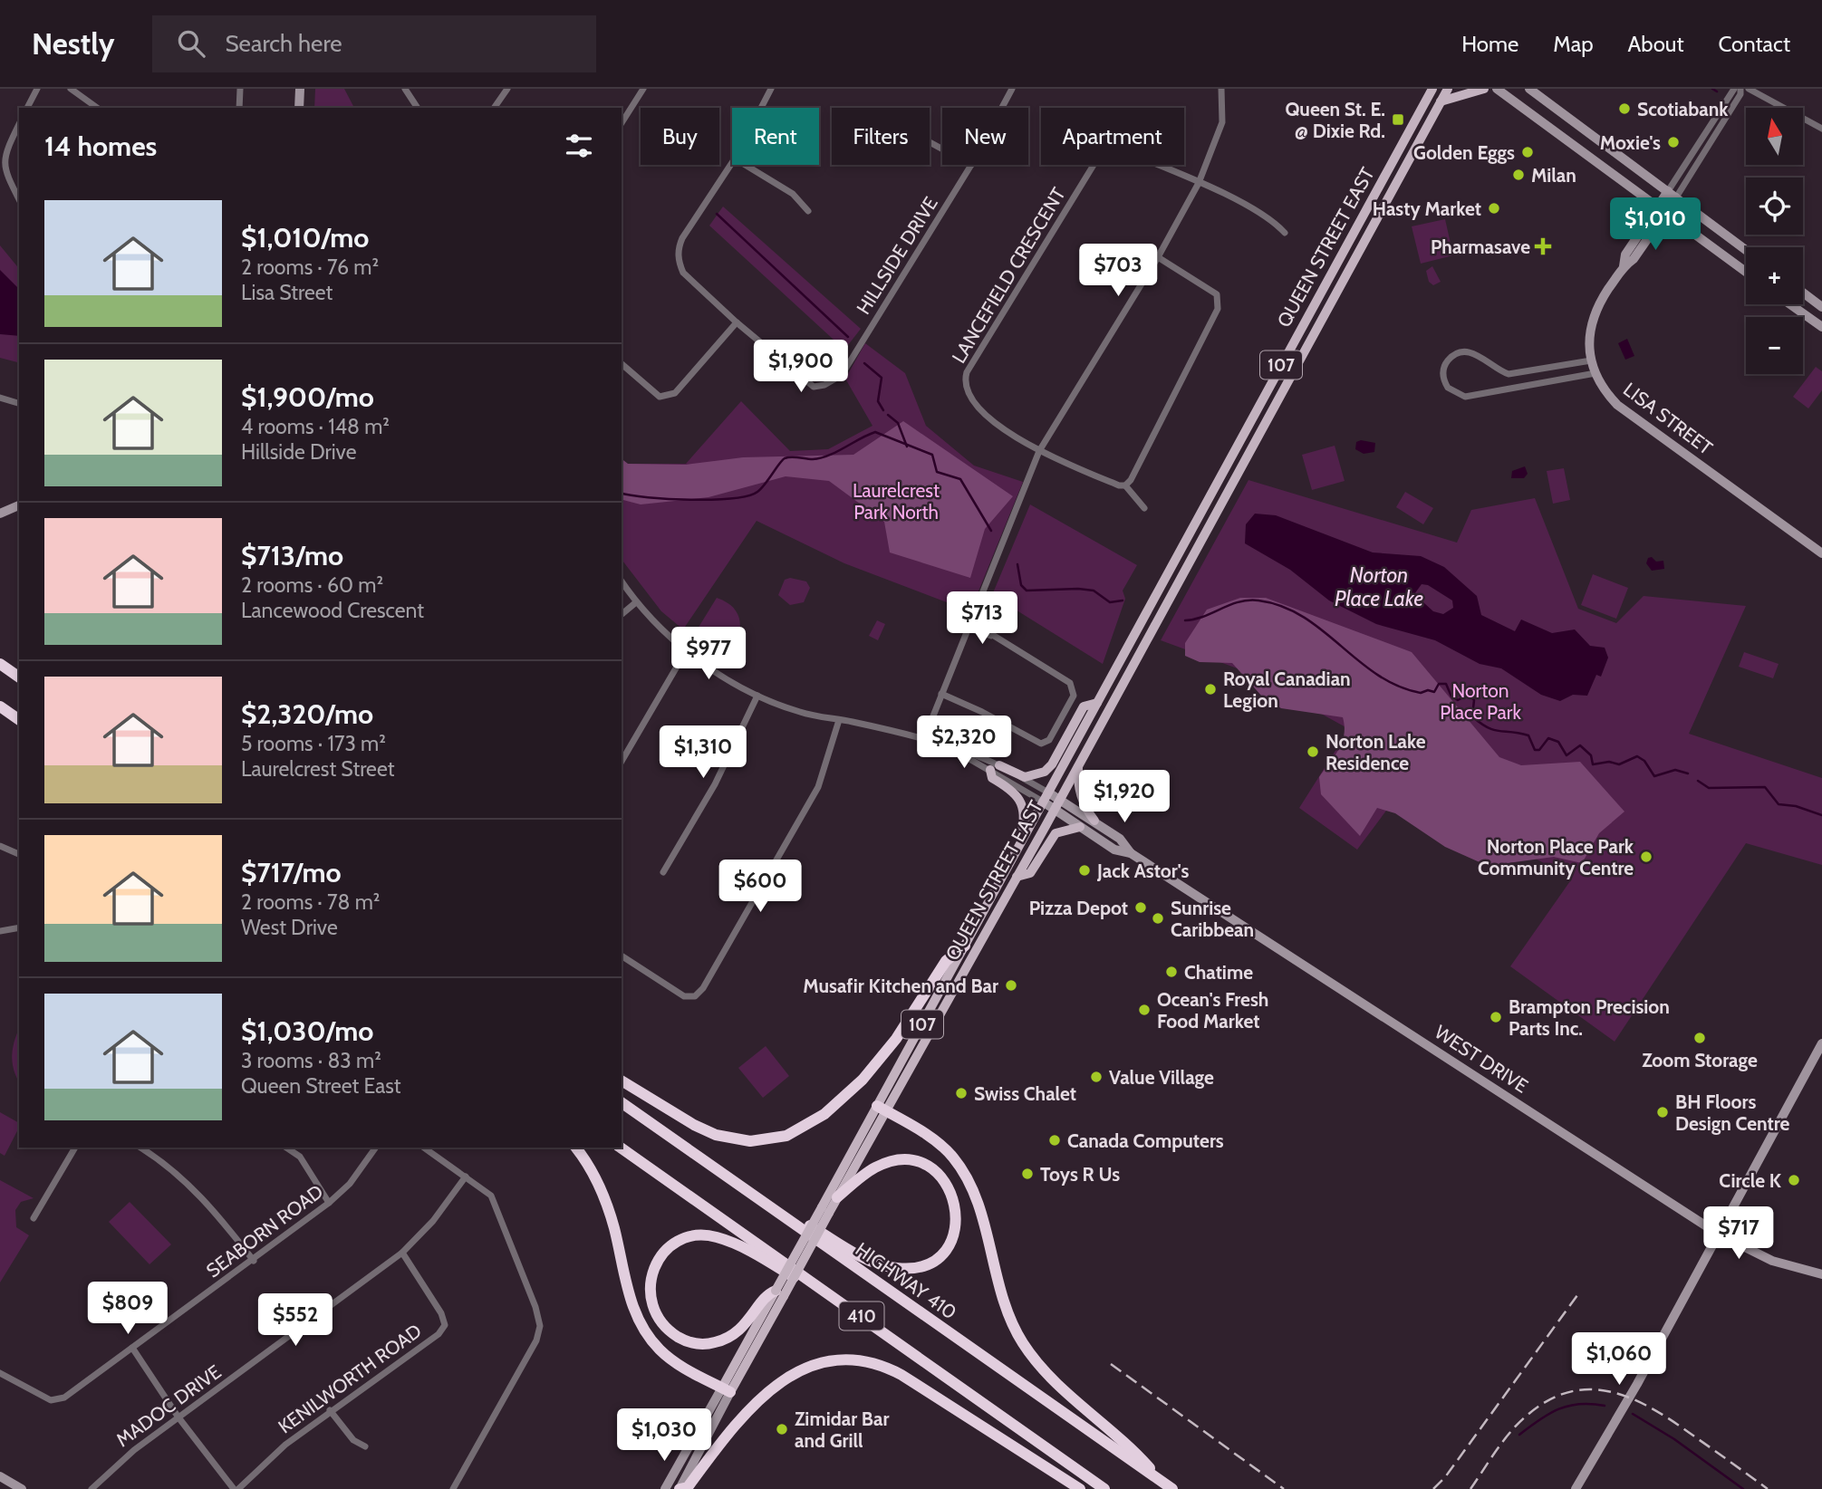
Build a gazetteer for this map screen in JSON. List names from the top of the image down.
{
  "streets": {
    "highway": ["HIGHWAY 410", "410"],
    "main road": ["QUEEN STREET EAST", "107"],
    "street": [
      "HILLSIDE DRIVE",
      "LANCEFIELD CRESCENT",
      "LISA STREET",
      "WEST DRIVE",
      "SEABORN ROAD",
      "KENILWORTH ROAD",
      "MADOC DRIVE"
    ]
  },
  "crossings": [
    ["QUEEN STREET EAST", "WEST DRIVE"],
    ["KENILWORTH ROAD", "MADOC DRIVE"]
  ],
  "water": ["Norton Place Lake"],
  "parks": ["Laurelcrest Park North", "Norton Place Park"],
  "places": {
    "other": [
      "Scotiabank",
      "Moxie's",
      "Golden Eggs",
      "Milan",
      "Hasty Market",
      "Royal Canadian Legion",
      "Norton Lake Residence",
      "Norton Place Park Community Centre",
      "Jack Astor's",
      "Pizza Depot",
      "Sunrise Caribbean",
      "Chatime",
      "Musafir Kitchen and Bar",
      "Ocean's Fresh Food Market",
      "Brampton Precision Parts Inc.",
      "Zoom Storage",
      "Value Village",
      "Swiss Chalet",
      "BH Floors Design Centre",
      "Canada Computers",
      "Toys R Us",
      "Circle K",
      "Zimidar Bar and Grill"
    ],
    "transit": ["Queen St. E. @ Dixie Rd."],
    "health": ["Pharmasave"]
  },
  "north": "top",
  "page": {
    "header": "Nestly",
    "search": "Search here",
    "nav": [
      "Home",
      "Map",
      "About",
      "Contact"
    ],
    "map_buttons": ["+", "−"],
    "chip": [
      "Buy",
      "Rent",
      "Filters",
      "New",
      "Apartment"
    ],
    "heading": "14 homes",
    "list": [
      {
        "name": "$1,010/mo",
        "note": "2 rooms · 76 m² · Lisa Street"
      },
      {
        "name": "$1,900/mo",
        "note": "4 rooms · 148 m² · Hillside Drive"
      },
      {
        "name": "$713/mo",
        "note": "2 rooms · 60 m² · Lancewood Crescent"
      },
      {
        "name": "$2,320/mo",
        "note": "5 rooms · 173 m² · Laurelcrest Street"
      },
      {
        "name": "$717/mo",
        "note": "2 rooms · 78 m² · West Drive"
      },
      {
        "name": "$1,030/mo",
        "note": "3 rooms · 83 m² · Queen Street East"
      }
    ],
    "price": [
      "$1,010",
      "$703",
      "$1,900",
      "$713",
      "$977",
      "$2,320",
      "$1,310",
      "$1,920",
      "$600",
      "$717",
      "$809",
      "$552",
      "$1,060",
      "$1,030"
    ]
  }
}
